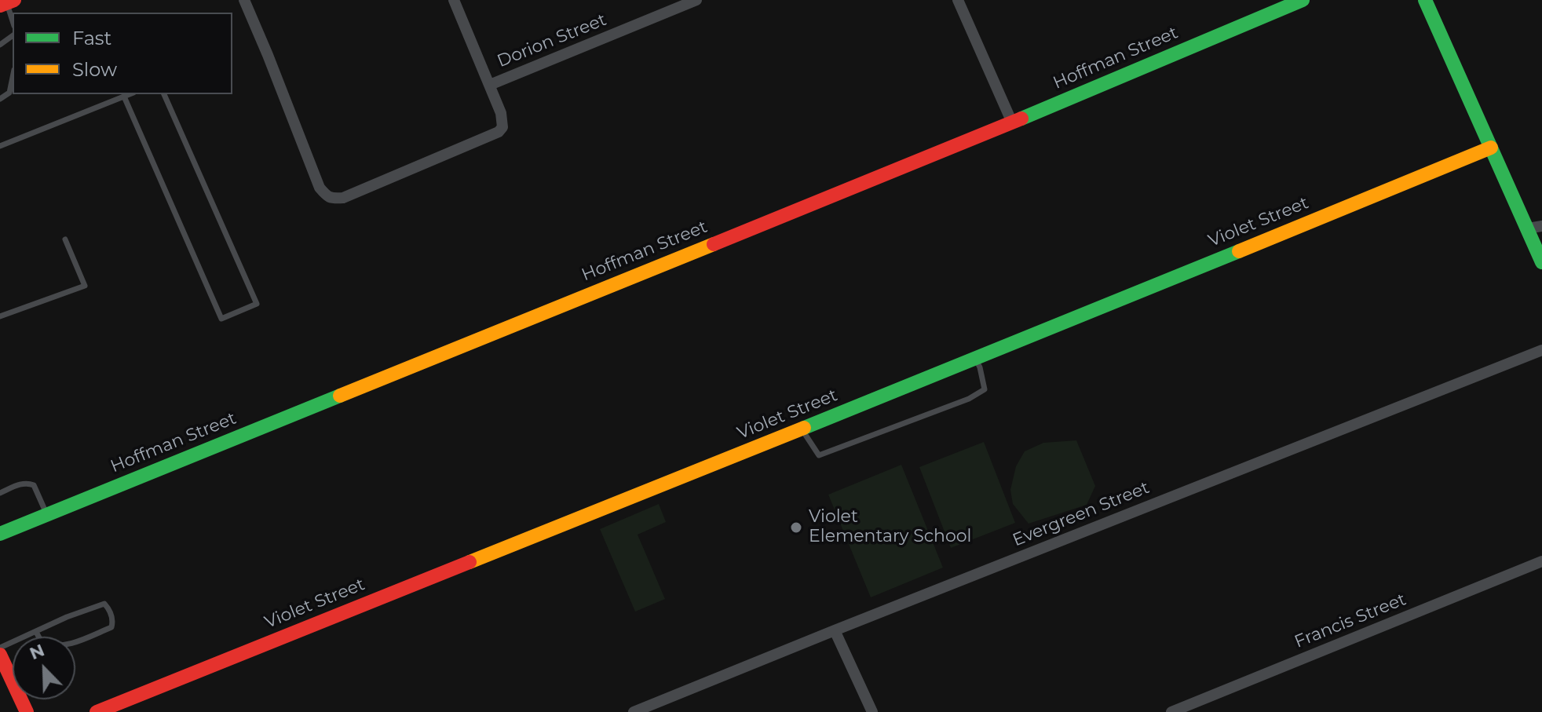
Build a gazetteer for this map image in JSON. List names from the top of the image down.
{
  "streets": {
    "street": [
      "Dorion Street",
      "Hoffman Street",
      "Violet Street",
      "Evergreen Street",
      "Francis Street"
    ]
  },
  "places": ["Violet Elementary School"],
  "legend": ["Fast", "Slow"],
  "north": "top left"
}
